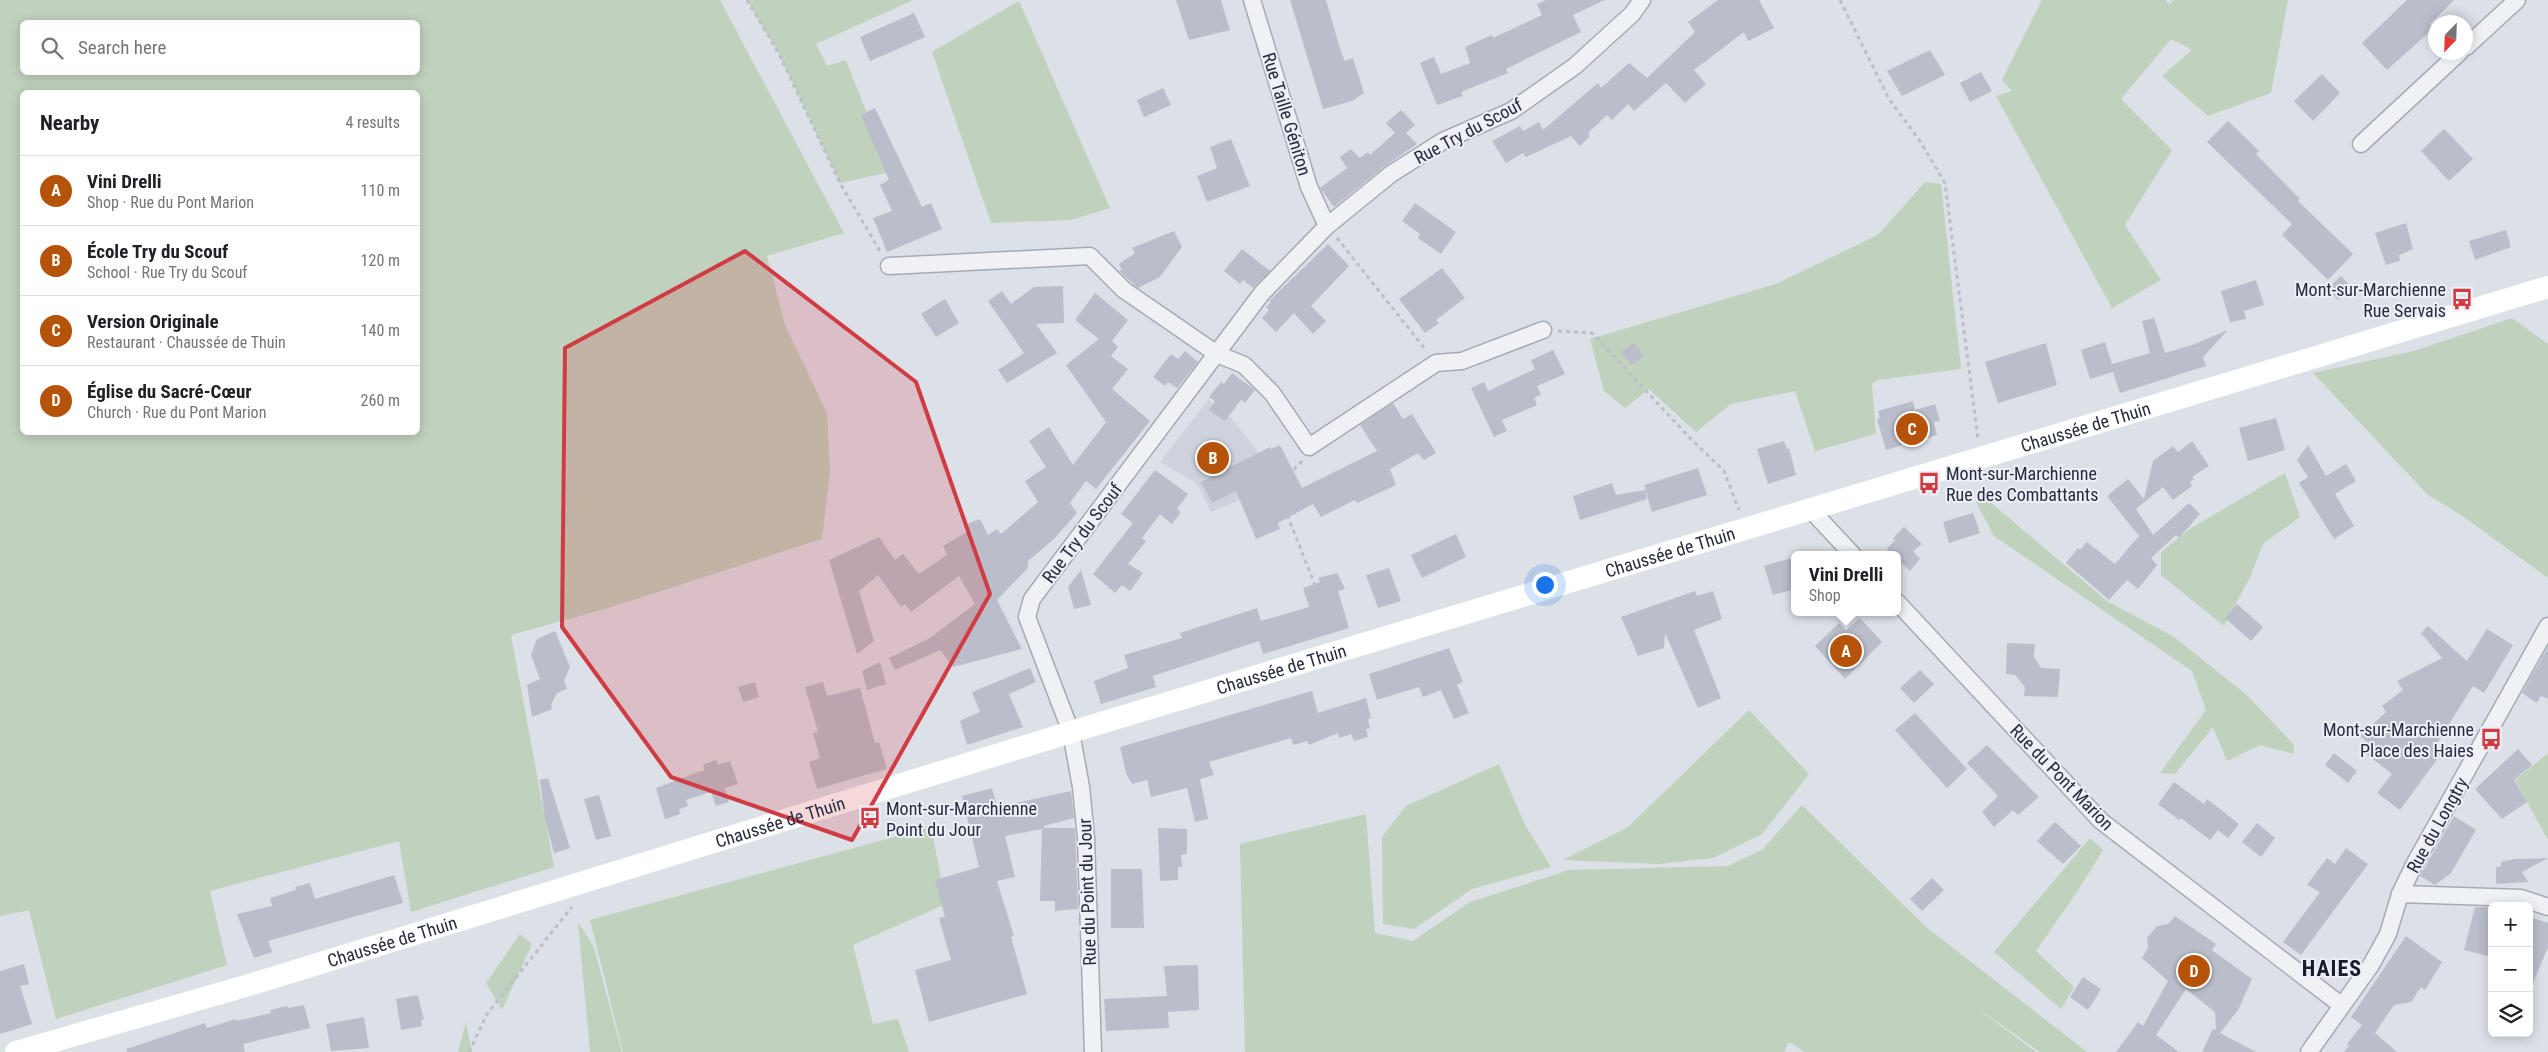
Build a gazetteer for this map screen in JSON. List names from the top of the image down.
{
  "streets": {
    "main road": ["Chaussée de Thuin"],
    "street": [
      "Rue Taille Géniton",
      "Rue Try du Scouf",
      "Rue du Pont Marion",
      "Rue du Longtry",
      "Rue du Point du Jour"
    ]
  },
  "crossings": [
    ["Rue Taille Géniton", "Rue Try du Scouf"],
    ["Rue Try du Scouf", "Chaussée de Thuin"],
    ["Rue Try du Scouf", "Rue du Point du Jour"],
    ["Chaussée de Thuin", "Rue du Point du Jour"],
    ["Rue du Pont Marion", "Rue du Longtry"]
  ],
  "districts": ["HAIES"],
  "places": {
    "bus stop": [
      "Mont-sur-Marchienne Rue Servais",
      "Mont-sur-Marchienne Rue des Combattants",
      "Mont-sur-Marchienne Place des Haies",
      "Mont-sur-Marchienne Point du Jour"
    ]
  },
  "north": "bottom left",
  "page": {
    "search": "Search here",
    "heading": ["Nearby", "4 results"],
    "list": [
      {
        "mark": "A",
        "name": "Vini Drelli",
        "note": "Shop · Rue du Pont Marion",
        "value": "110 m"
      },
      {
        "mark": "B",
        "name": "École Try du Scouf",
        "note": "School · Rue Try du Scouf",
        "value": "120 m"
      },
      {
        "mark": "C",
        "name": "Version Originale",
        "note": "Restaurant · Chaussée de Thuin",
        "value": "140 m"
      },
      {
        "mark": "D",
        "name": "Église du Sacré-Cœur",
        "note": "Church · Rue du Pont Marion",
        "value": "260 m"
      }
    ],
    "pins": [
      "C",
      "B",
      "A",
      "D"
    ],
    "popup": ["Vini Drelli", "Shop"],
    "map_buttons": ["+", "−"]
  }
}
